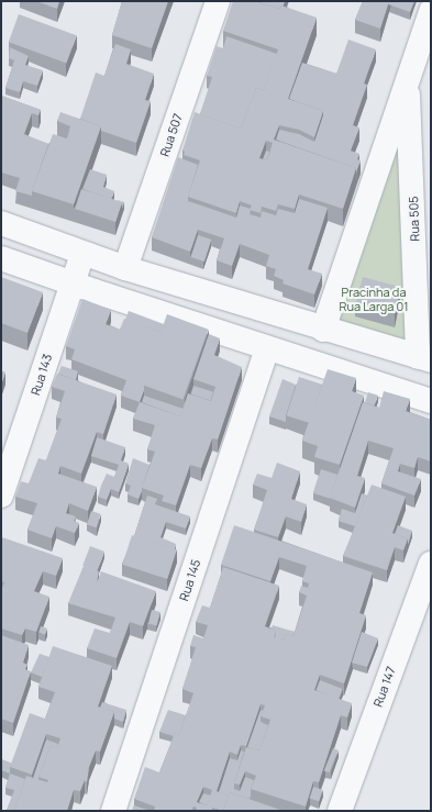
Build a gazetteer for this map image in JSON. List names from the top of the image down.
{
  "streets": {
    "street": [
      "Rua 507",
      "Rua 505",
      "Rua 143",
      "Rua 145",
      "Rua 147"
    ]
  },
  "parks": ["Pracinha da Rua Larga 01"]
}
